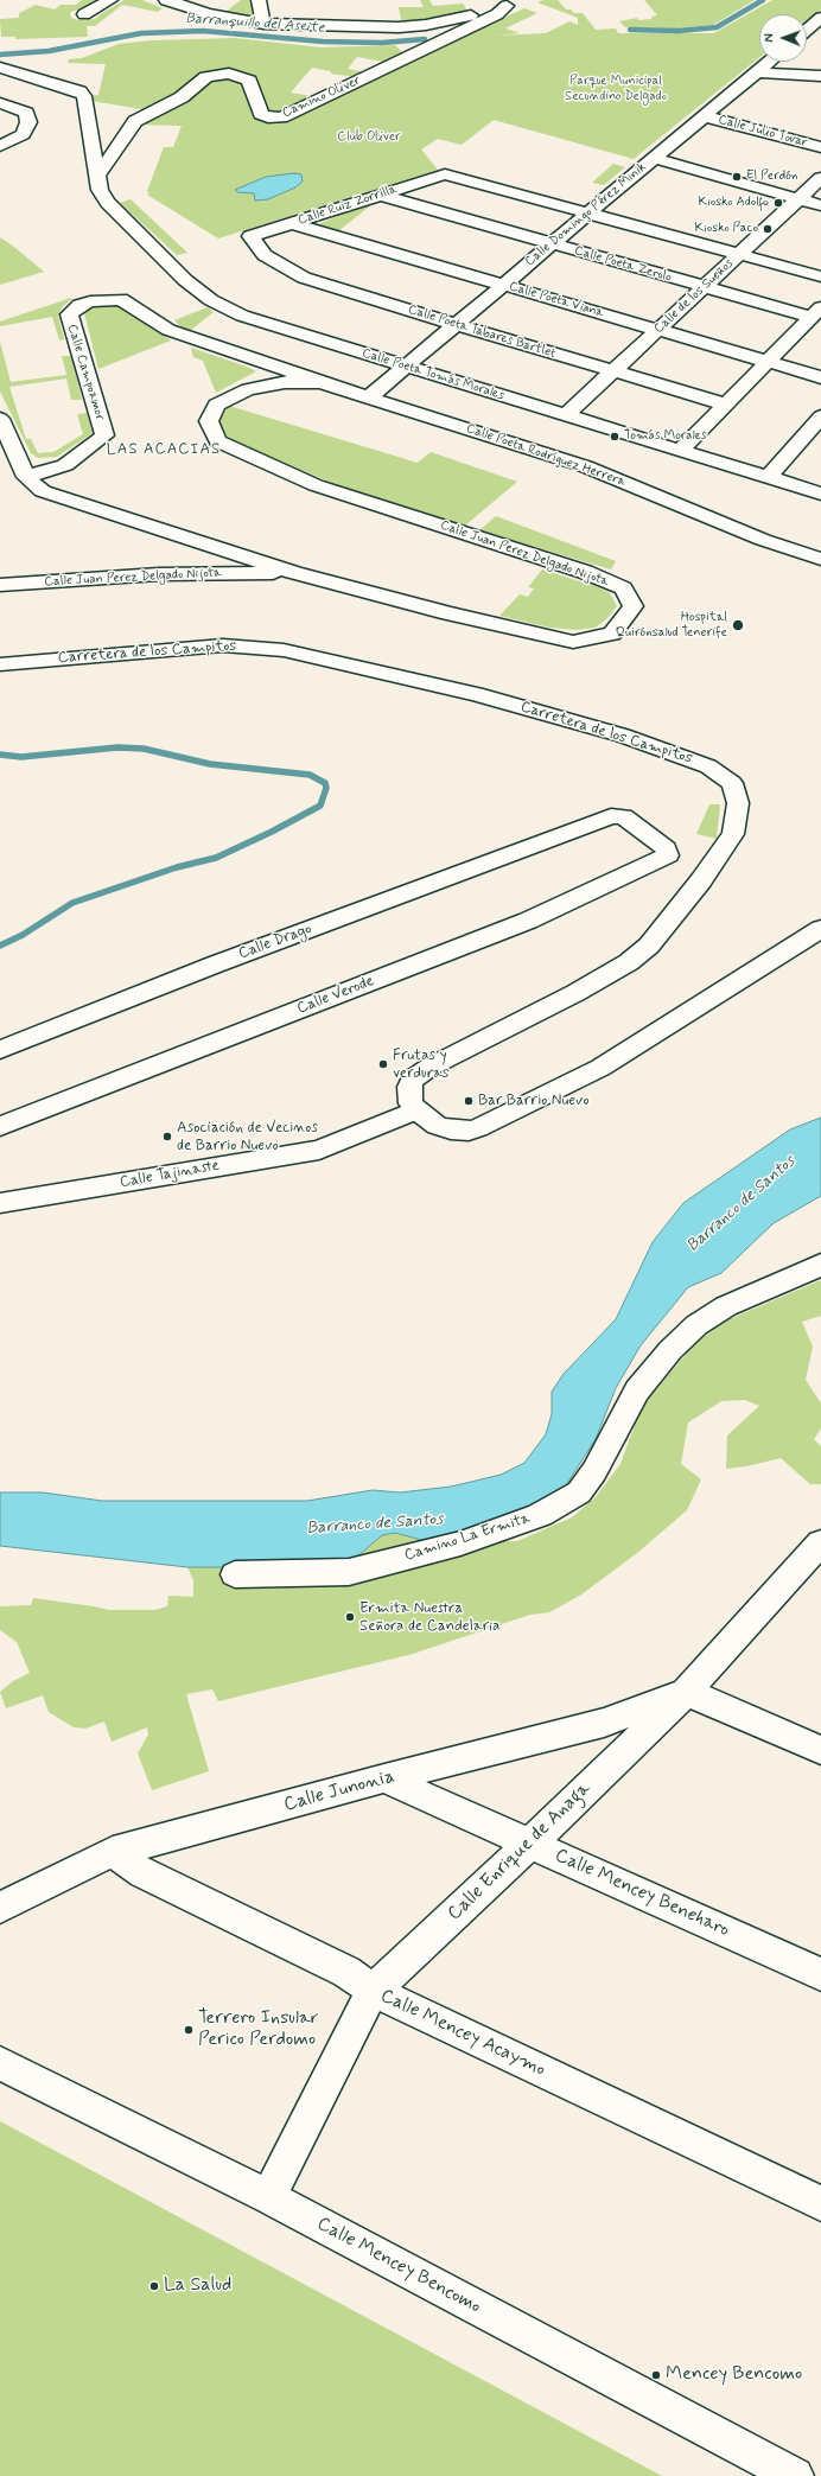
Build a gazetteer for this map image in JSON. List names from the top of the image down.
{
  "streets": {
    "street": [
      "Camino Oliver",
      "Calle Julio Tovar",
      "Calle Ruiz Zorrilla",
      "Calle Domingo Pérez Minik",
      "Calle Poeta Zerolo",
      "Calle de los Sueños",
      "Calle Poeta Viana",
      "Calle Poeta Tabares Bartlet",
      "Calle Campoamor",
      "Calle Poeta Tomás Morales",
      "Calle Poeta Rodríguez Herrera",
      "Calle Juan Perez Delgado Nijota",
      "Carretera de los Campitos",
      "Calle Drago",
      "Calle Verode",
      "Calle Tajinaste",
      "Camino La Ermita",
      "Calle Junonia",
      "Calle Enrique de Anaga",
      "Calle Mencey Beneharo",
      "Calle Mencey Acaymo",
      "Calle Mencey Bencomo"
    ]
  },
  "crossings": [
    ["Camino Oliver", "Calle Poeta Tomás Morales"],
    ["Calle Julio Tovar", "Calle Domingo Pérez Minik"],
    ["Calle Ruiz Zorrilla", "Calle Domingo Pérez Minik"],
    ["Calle Ruiz Zorrilla", "Calle Poeta Zerolo"],
    ["Calle Ruiz Zorrilla", "Calle Poeta Viana"],
    ["Calle Ruiz Zorrilla", "Calle Poeta Tabares Bartlet"],
    ["Calle Domingo Pérez Minik", "Calle Poeta Zerolo"],
    ["Calle Domingo Pérez Minik", "Calle Poeta Viana"],
    ["Calle Domingo Pérez Minik", "Calle Poeta Tabares Bartlet"],
    ["Calle Domingo Pérez Minik", "Calle Poeta Tomás Morales"],
    ["Calle Domingo Pérez Minik", "Calle Poeta Rodríguez Herrera"],
    ["Calle Poeta Zerolo", "Calle de los Sueños"],
    ["Calle de los Sueños", "Calle Poeta Viana"],
    ["Calle de los Sueños", "Calle Poeta Tabares Bartlet"],
    ["Calle de los Sueños", "Calle Poeta Tomás Morales"],
    ["Calle Campoamor", "Calle Poeta Rodríguez Herrera"],
    ["Calle Campoamor", "Calle Juan Perez Delgado Nijota"],
    ["Calle Poeta Rodríguez Herrera", "Calle Juan Perez Delgado Nijota"],
    ["Carretera de los Campitos", "Calle Tajinaste"],
    ["Calle Drago", "Calle Verode"],
    ["Calle Junonia", "Calle Enrique de Anaga"],
    ["Calle Junonia", "Calle Mencey Beneharo"],
    ["Calle Junonia", "Calle Mencey Acaymo"],
    ["Calle Enrique de Anaga", "Calle Mencey Beneharo"],
    ["Calle Enrique de Anaga", "Calle Mencey Acaymo"],
    ["Calle Enrique de Anaga", "Calle Mencey Bencomo"]
  ],
  "districts": ["LAS ACACIAS"],
  "water": ["Barranquillo del Aseite", "Barranco de Santos"],
  "parks": ["Parque Municipal Secundino Delgado", "Club Oliver"],
  "places": [
    "El Perdón",
    "Kiosko Adolfo",
    "Kiosko Paco",
    "Tomás Morales",
    "Hospital Quirónsalud Tenerife",
    "Frutas y verduras",
    "Bar Barrio Nuevo",
    "Asociación de Vecinos de Barrio Nuevo",
    "Ermita Nuestra Señora de Candelaria",
    "Terrero Insular Perico Perdomo",
    "La Salud",
    "Mencey Bencomo"
  ],
  "north": "left"
}
